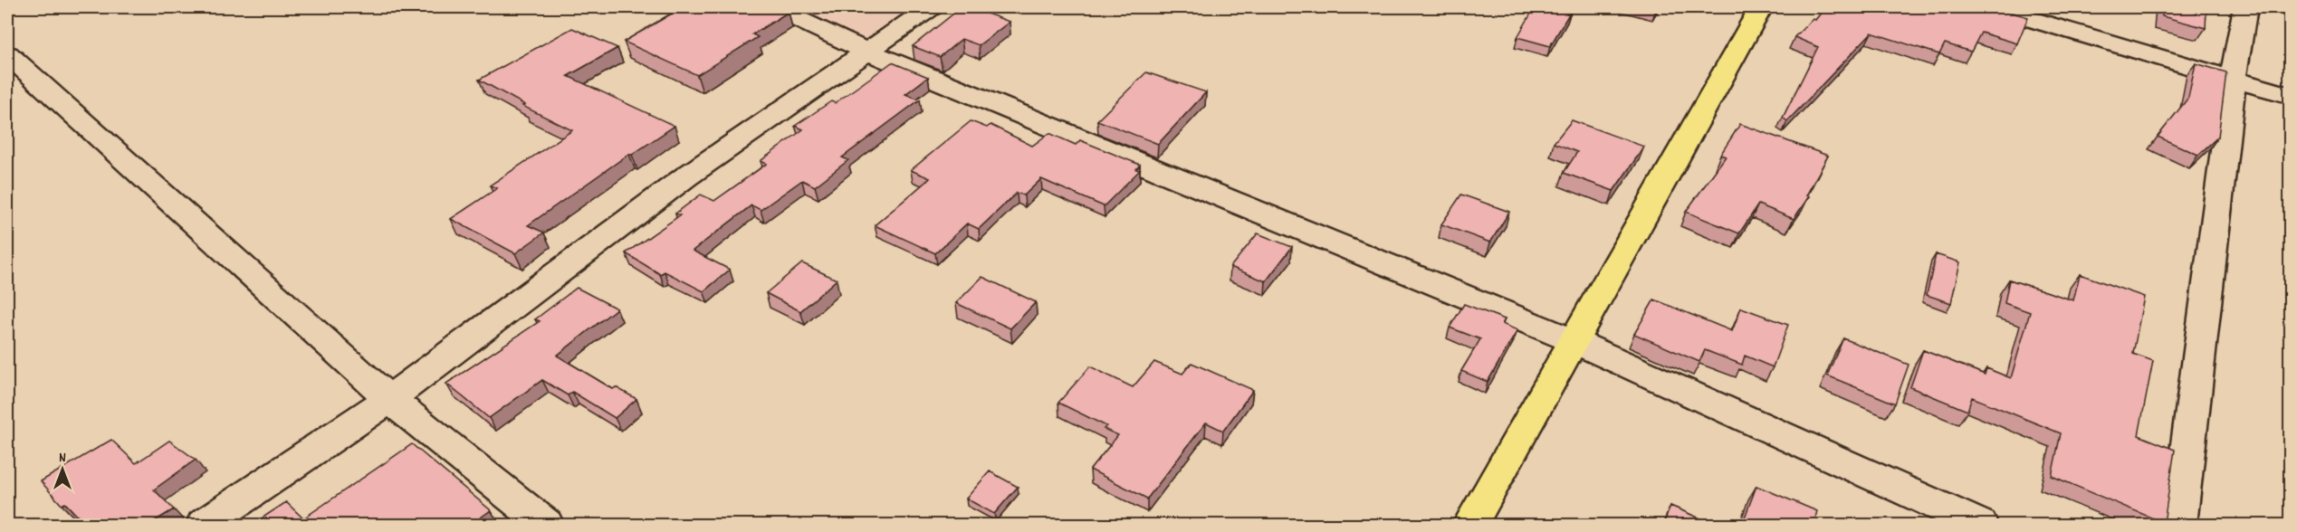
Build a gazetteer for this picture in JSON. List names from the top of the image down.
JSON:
{
  "north": "top"
}
